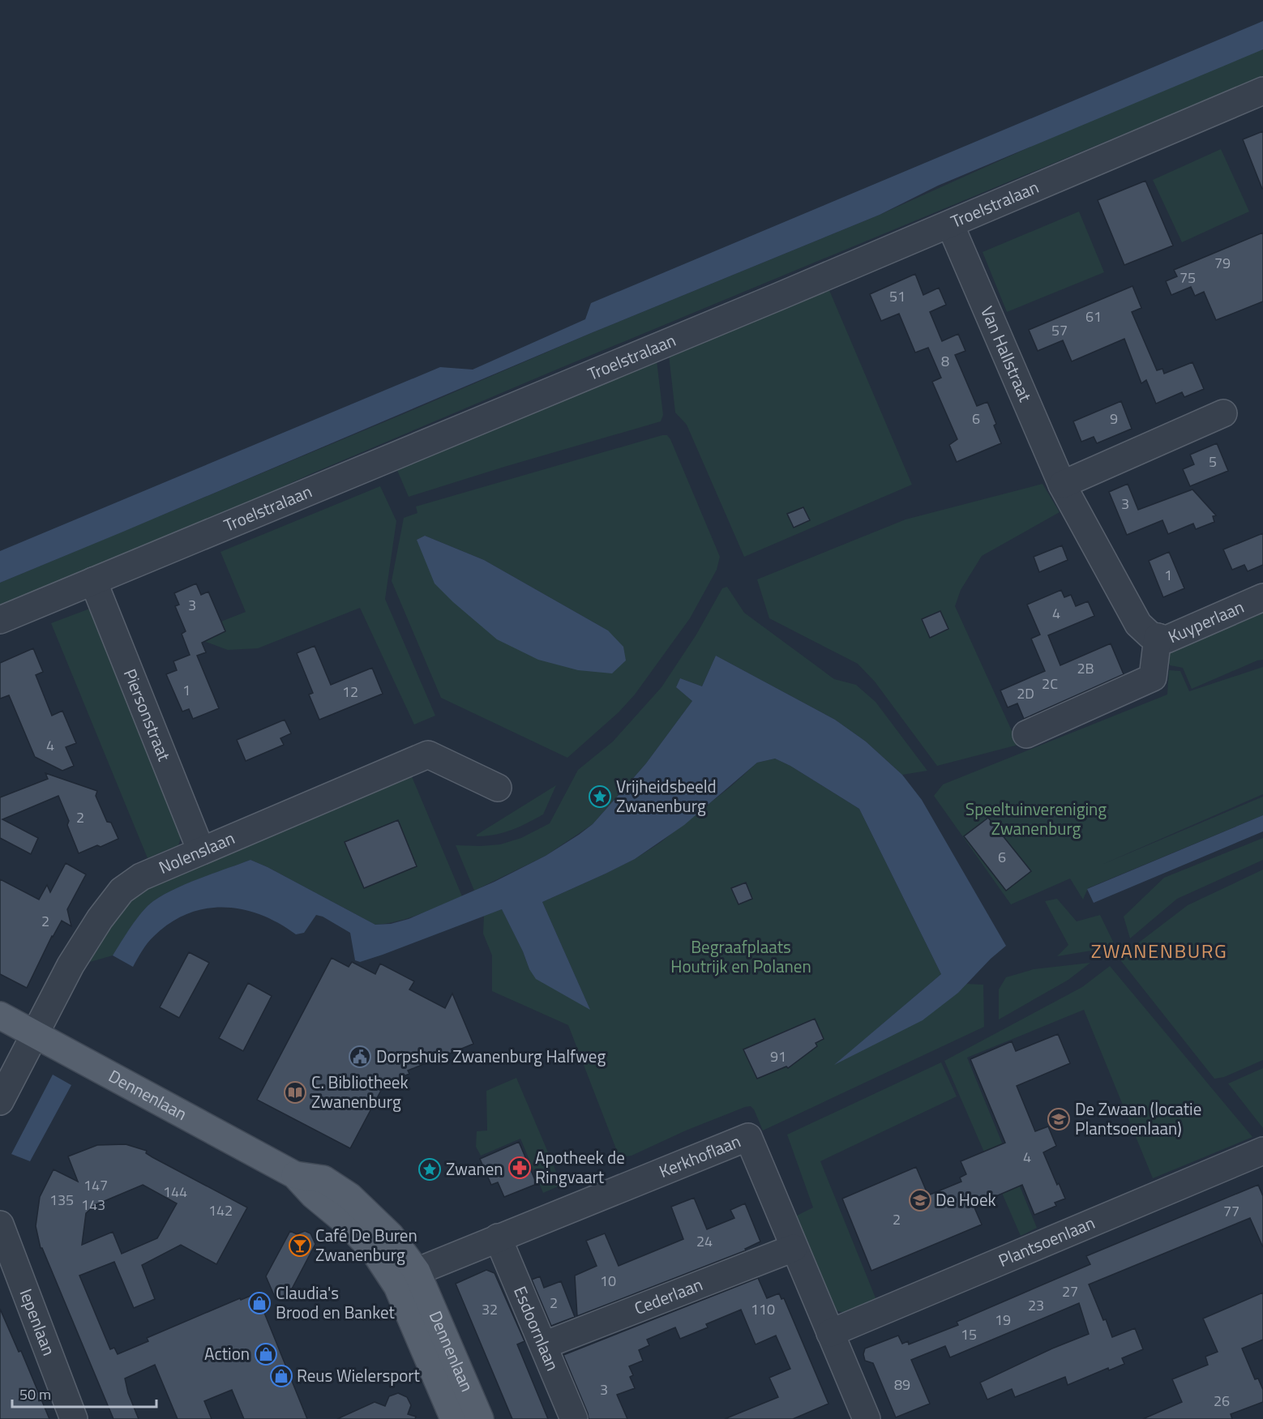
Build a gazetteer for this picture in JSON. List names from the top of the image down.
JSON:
{
  "streets": {
    "main road": ["Dennenlaan"],
    "street": [
      "Troelstralaan",
      "Van Hallstraat",
      "Kuyperlaan",
      "Piersonstraat",
      "Nolenslaan",
      "Kerkhoflaan",
      "Plantsoenlaan",
      "Cederlaan",
      "Iepenlaan",
      "Esdoornlaan"
    ]
  },
  "crossings": [
    ["Troelstralaan", "Van Hallstraat"],
    ["Troelstralaan", "Piersonstraat"],
    ["Van Hallstraat", "Kuyperlaan"],
    ["Piersonstraat", "Nolenslaan"],
    ["Nolenslaan", "Dennenlaan"],
    ["Dennenlaan", "Kerkhoflaan"],
    ["Kerkhoflaan", "Plantsoenlaan"],
    ["Kerkhoflaan", "Cederlaan"],
    ["Kerkhoflaan", "Esdoornlaan"],
    ["Cederlaan", "Esdoornlaan"]
  ],
  "districts": ["ZWANENBURG"],
  "parks": ["Speeltuinvereniging Zwanenburg", "Begraafplaats Houtrijk en Polanen"],
  "places": {
    "place": ["Vrijheidsbeeld Zwanenburg", "Zwanen"],
    "public building": ["Dorpshuis Zwanenburg Halfweg"],
    "library": ["C. Bibliotheek Zwanenburg"],
    "school or university": ["De Zwaan (locatie Plantsoenlaan)", "De Hoek"],
    "pharmacy": ["Apotheek de Ringvaart"],
    "bar": ["Café De Buren Zwanenburg"],
    "shop": ["Claudia's Brood en Banket", "Action", "Reus Wielersport"]
  },
  "house_numbers": [
    "79",
    "75",
    "51",
    "61",
    "57",
    "8",
    "6",
    "9",
    "5",
    "3",
    "1",
    "3",
    "4",
    "2B",
    "2C",
    "1",
    "12",
    "2D",
    "4",
    "2",
    "6",
    "2",
    "91",
    "4",
    "147",
    "144",
    "135",
    "143",
    "142",
    "77",
    "2",
    "24",
    "10",
    "27",
    "2",
    "23",
    "32",
    "110",
    "19",
    "15",
    "89",
    "3",
    "26"
  ],
  "scale_bar": "50 m"
}
